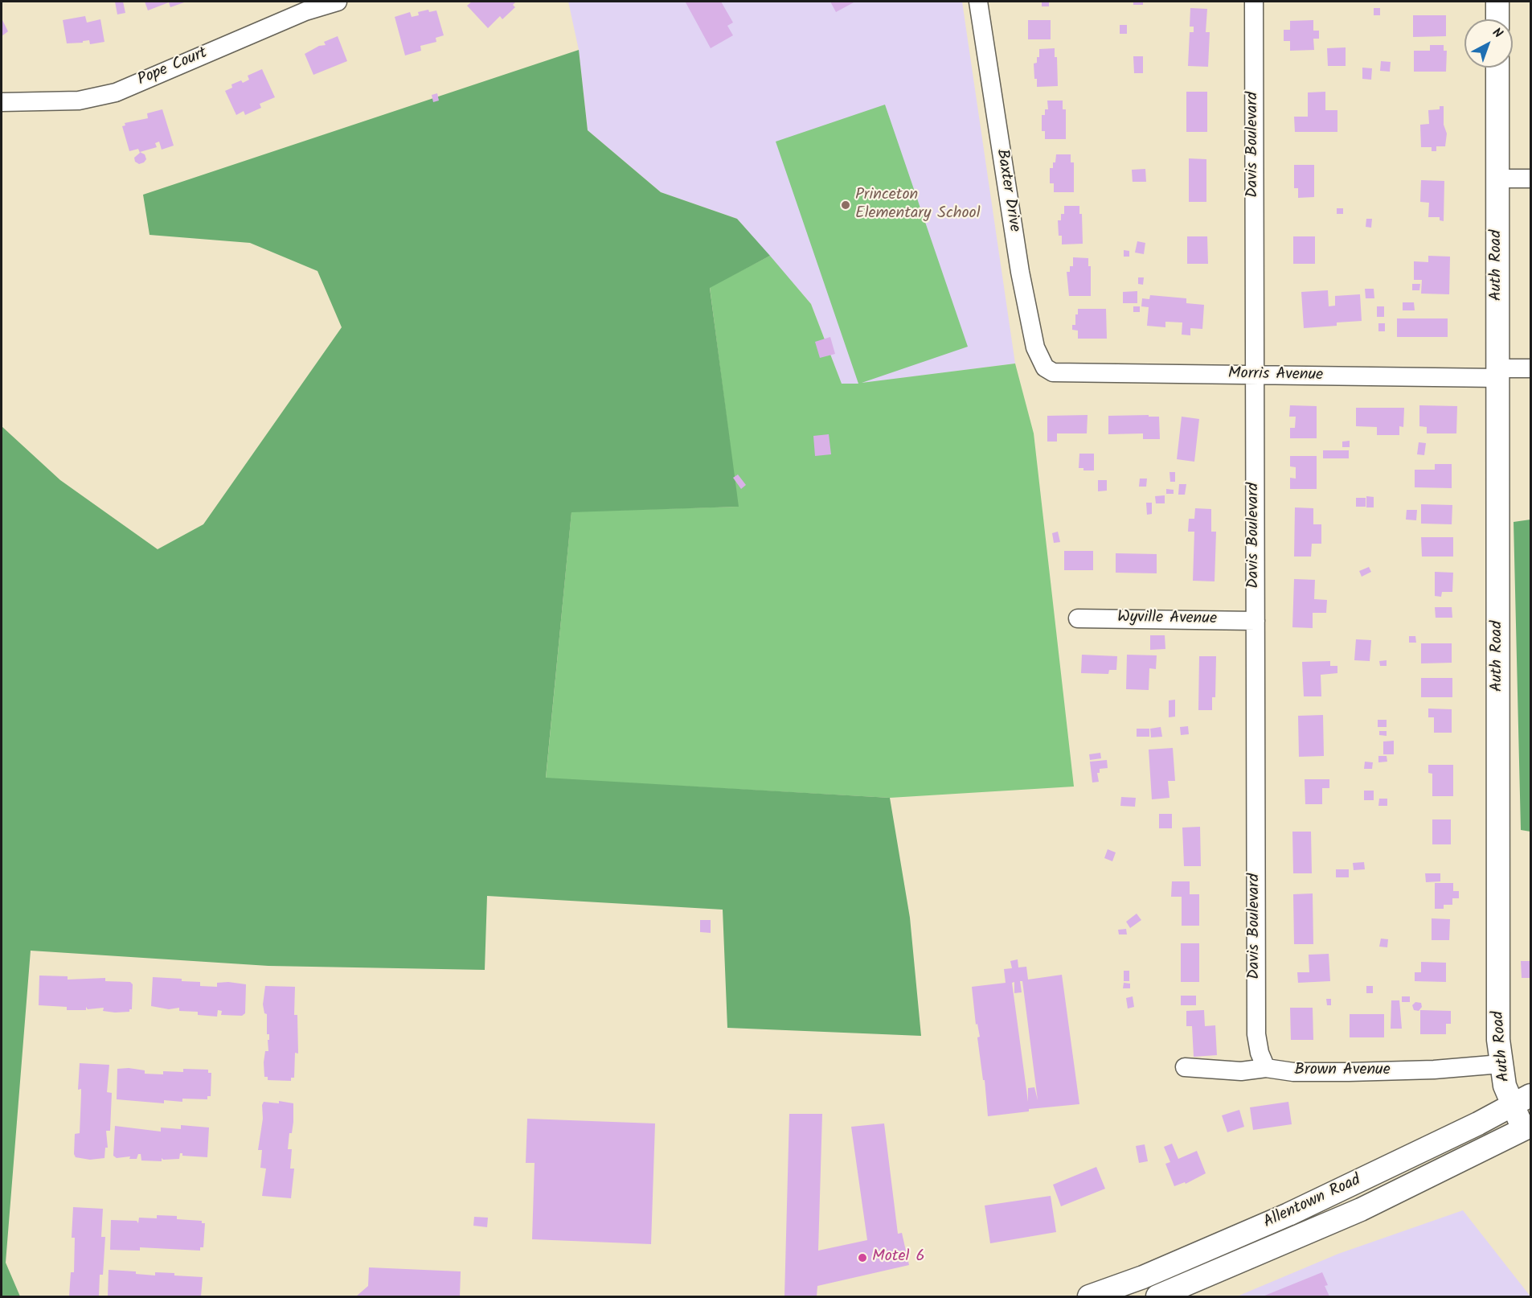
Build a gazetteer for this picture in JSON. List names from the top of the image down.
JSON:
{
  "streets": {
    "main road": ["Auth Road", "Allentown Road"],
    "street": [
      "Pope Court",
      "Davis Boulevard",
      "Baxter Drive",
      "Morris Avenue",
      "Wyville Avenue",
      "Brown Avenue"
    ]
  },
  "crossings": [
    ["Davis Boulevard", "Morris Avenue"],
    ["Davis Boulevard", "Wyville Avenue"],
    ["Davis Boulevard", "Brown Avenue"],
    ["Baxter Drive", "Morris Avenue"],
    ["Auth Road", "Morris Avenue"],
    ["Auth Road", "Brown Avenue"],
    ["Auth Road", "Allentown Road"]
  ],
  "places": ["Princeton Elementary School", "Motel 6"],
  "north": "top right"
}
